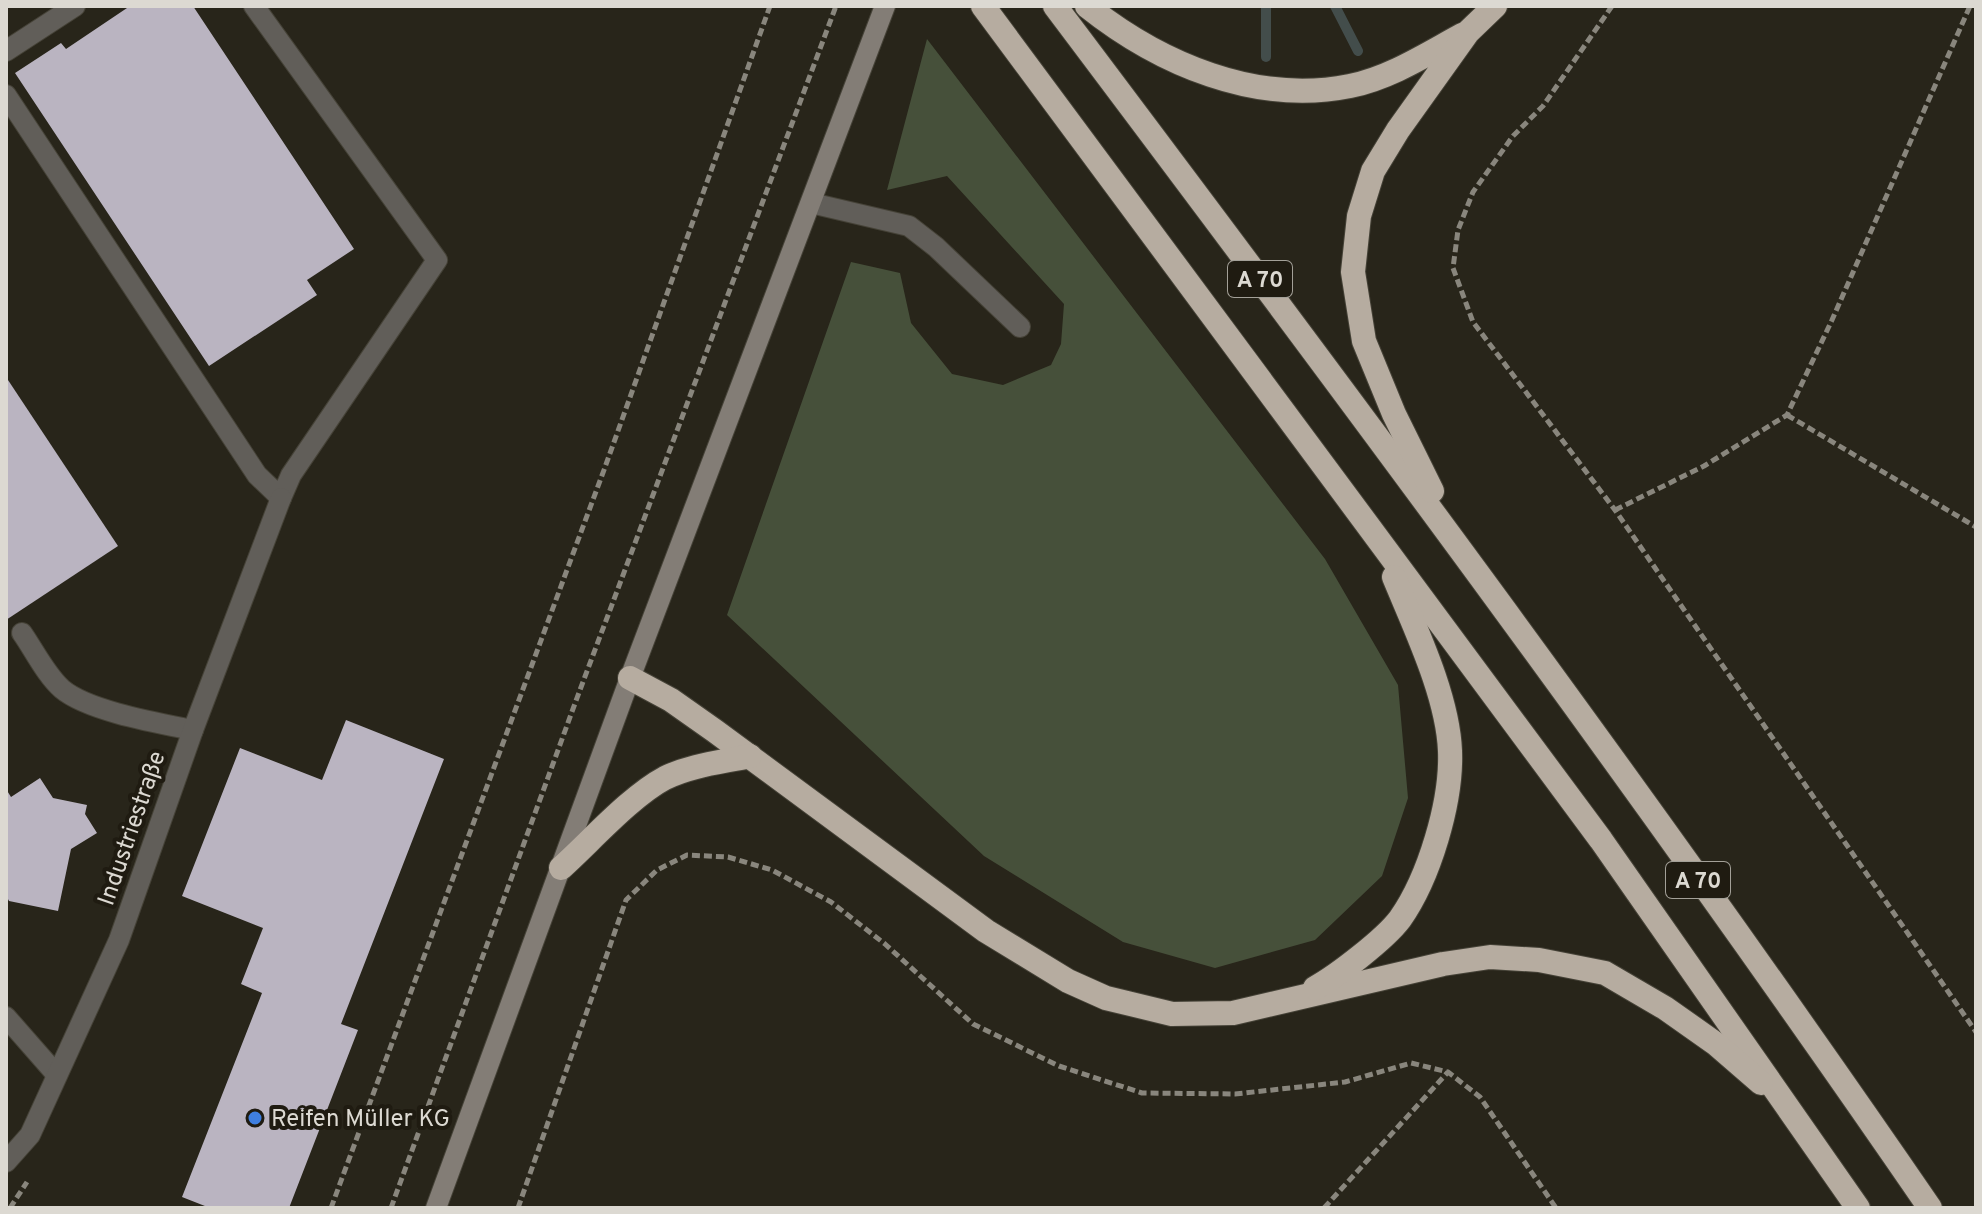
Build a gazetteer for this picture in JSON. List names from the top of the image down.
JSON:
{
  "streets": {
    "highway": ["A 70"],
    "street": ["Industriestraße"]
  },
  "places": ["Reifen Müller KG"]
}
